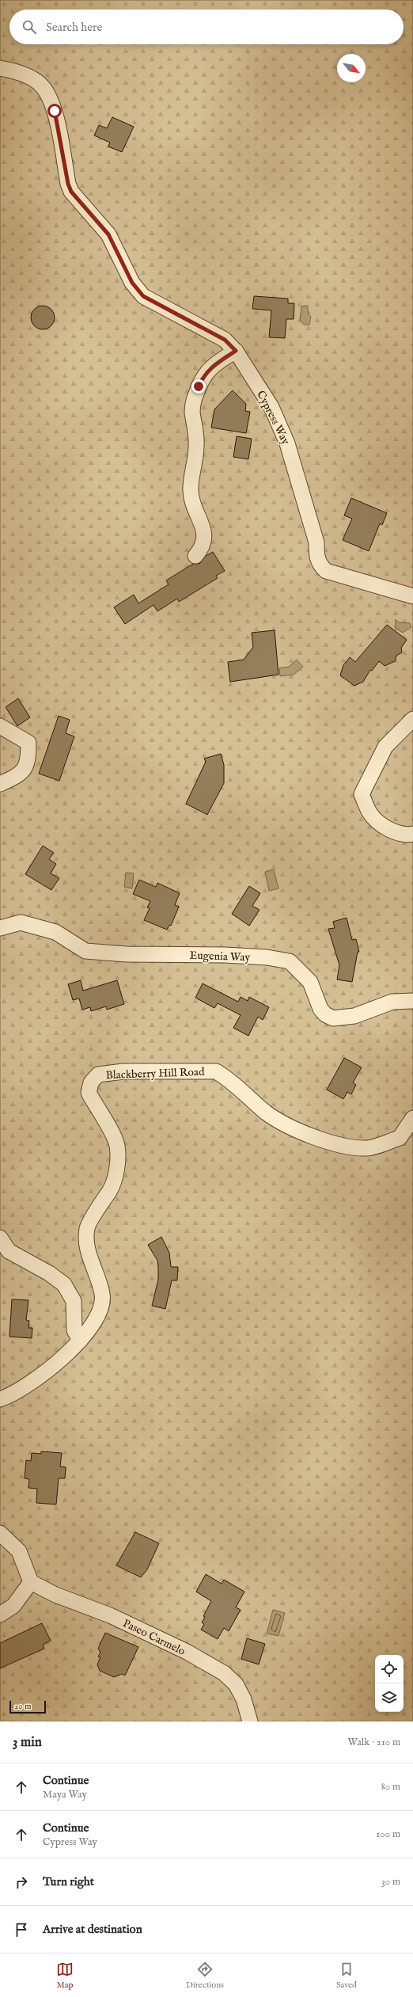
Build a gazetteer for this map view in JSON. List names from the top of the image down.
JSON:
{
  "streets": {
    "street": [
      "Cypress Way",
      "Eugenia Way",
      "Blackberry Hill Road",
      "Paseo Carmelo"
    ]
  },
  "scale_bar": "20 m",
  "north": "bottom right",
  "page": {
    "search": "Search here",
    "scale": "20 m",
    "heading": ["3 min", "Walk · 210 m"],
    "list": [
      ["Continue", "Maya Way", "80 m"],
      ["Continue", "Cypress Way", "100 m"],
      ["Turn right", "30 m"],
      "Arrive at destination"
    ],
    "nav": ["Map", "Directions", "Saved"]
  }
}
